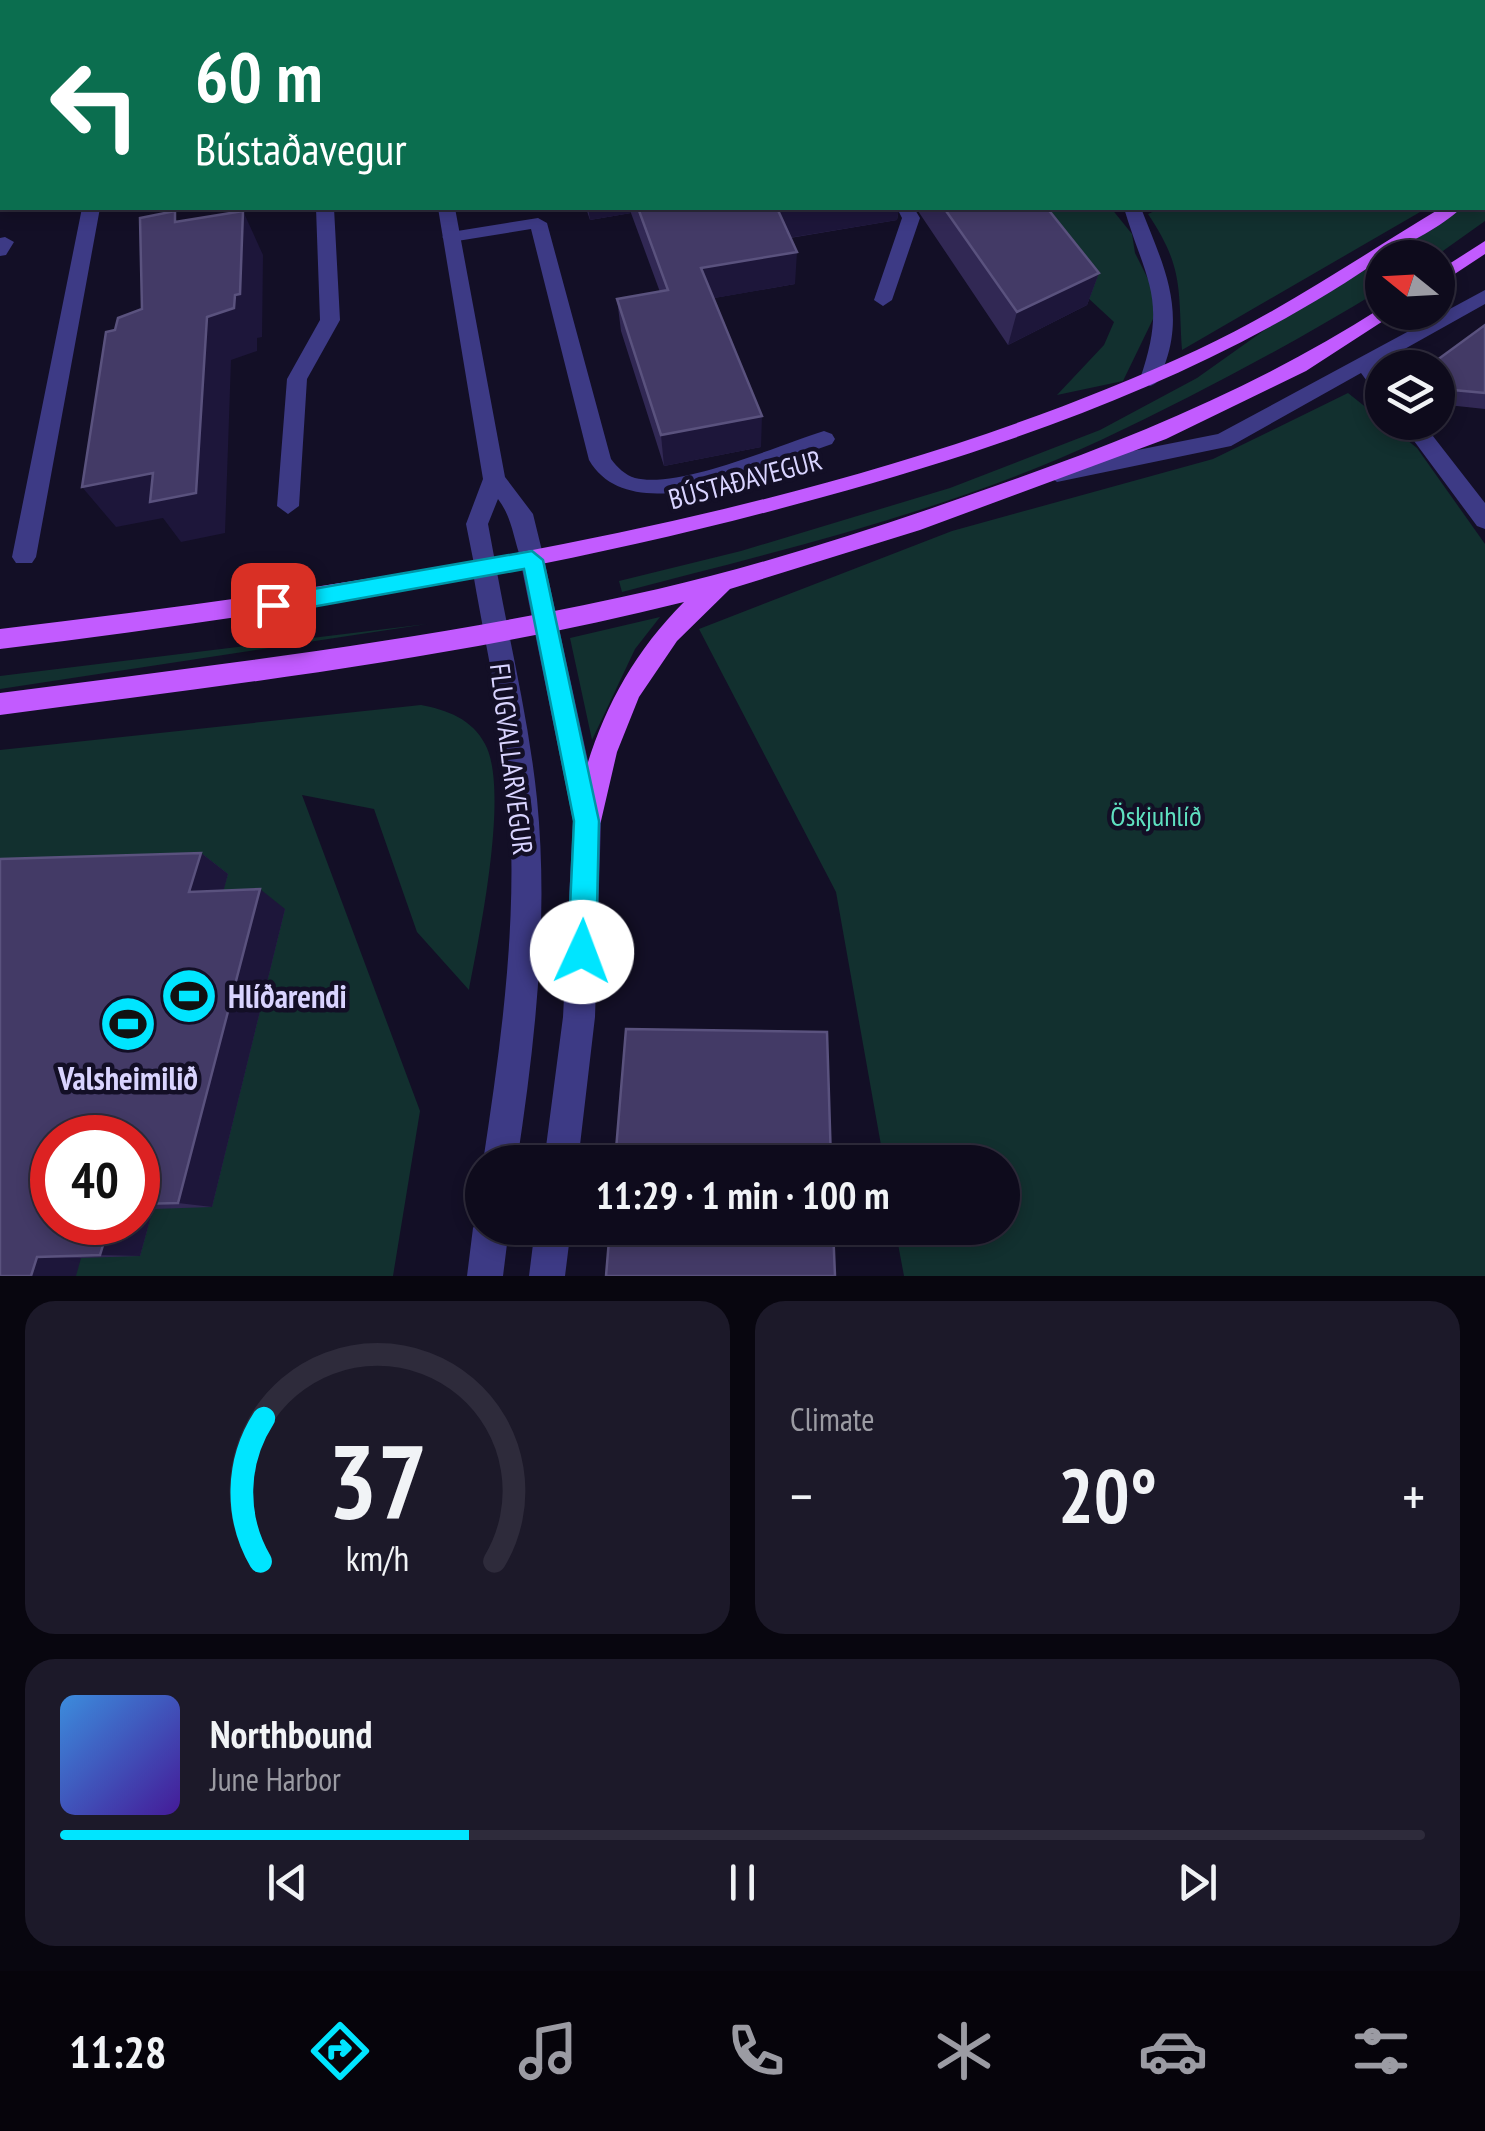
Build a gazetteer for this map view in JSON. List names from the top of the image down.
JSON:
{
  "streets": {
    "main road": ["BÚSTAÐAVEGUR"],
    "street": ["FLUGVALLARVEGUR"]
  },
  "crossings": [
    ["BÚSTAÐAVEGUR", "FLUGVALLARVEGUR"]
  ],
  "parks": ["Öskjuhlíð"],
  "places": {
    "sports": ["Hlíðarendi", "Valsheimilið"]
  },
  "north": "left",
  "page": {
    "turn": ["60 m", "Bústaðavegur"],
    "limit": "40",
    "trip": "11:29 · 1 min · 100 m",
    "tile": "Climate",
    "heat": ["−", "20°", "+"],
    "song": ["Northbound", "June Harbor"],
    "tabs": "11:28",
    "gauge": ["37", "km/h"]
  }
}
